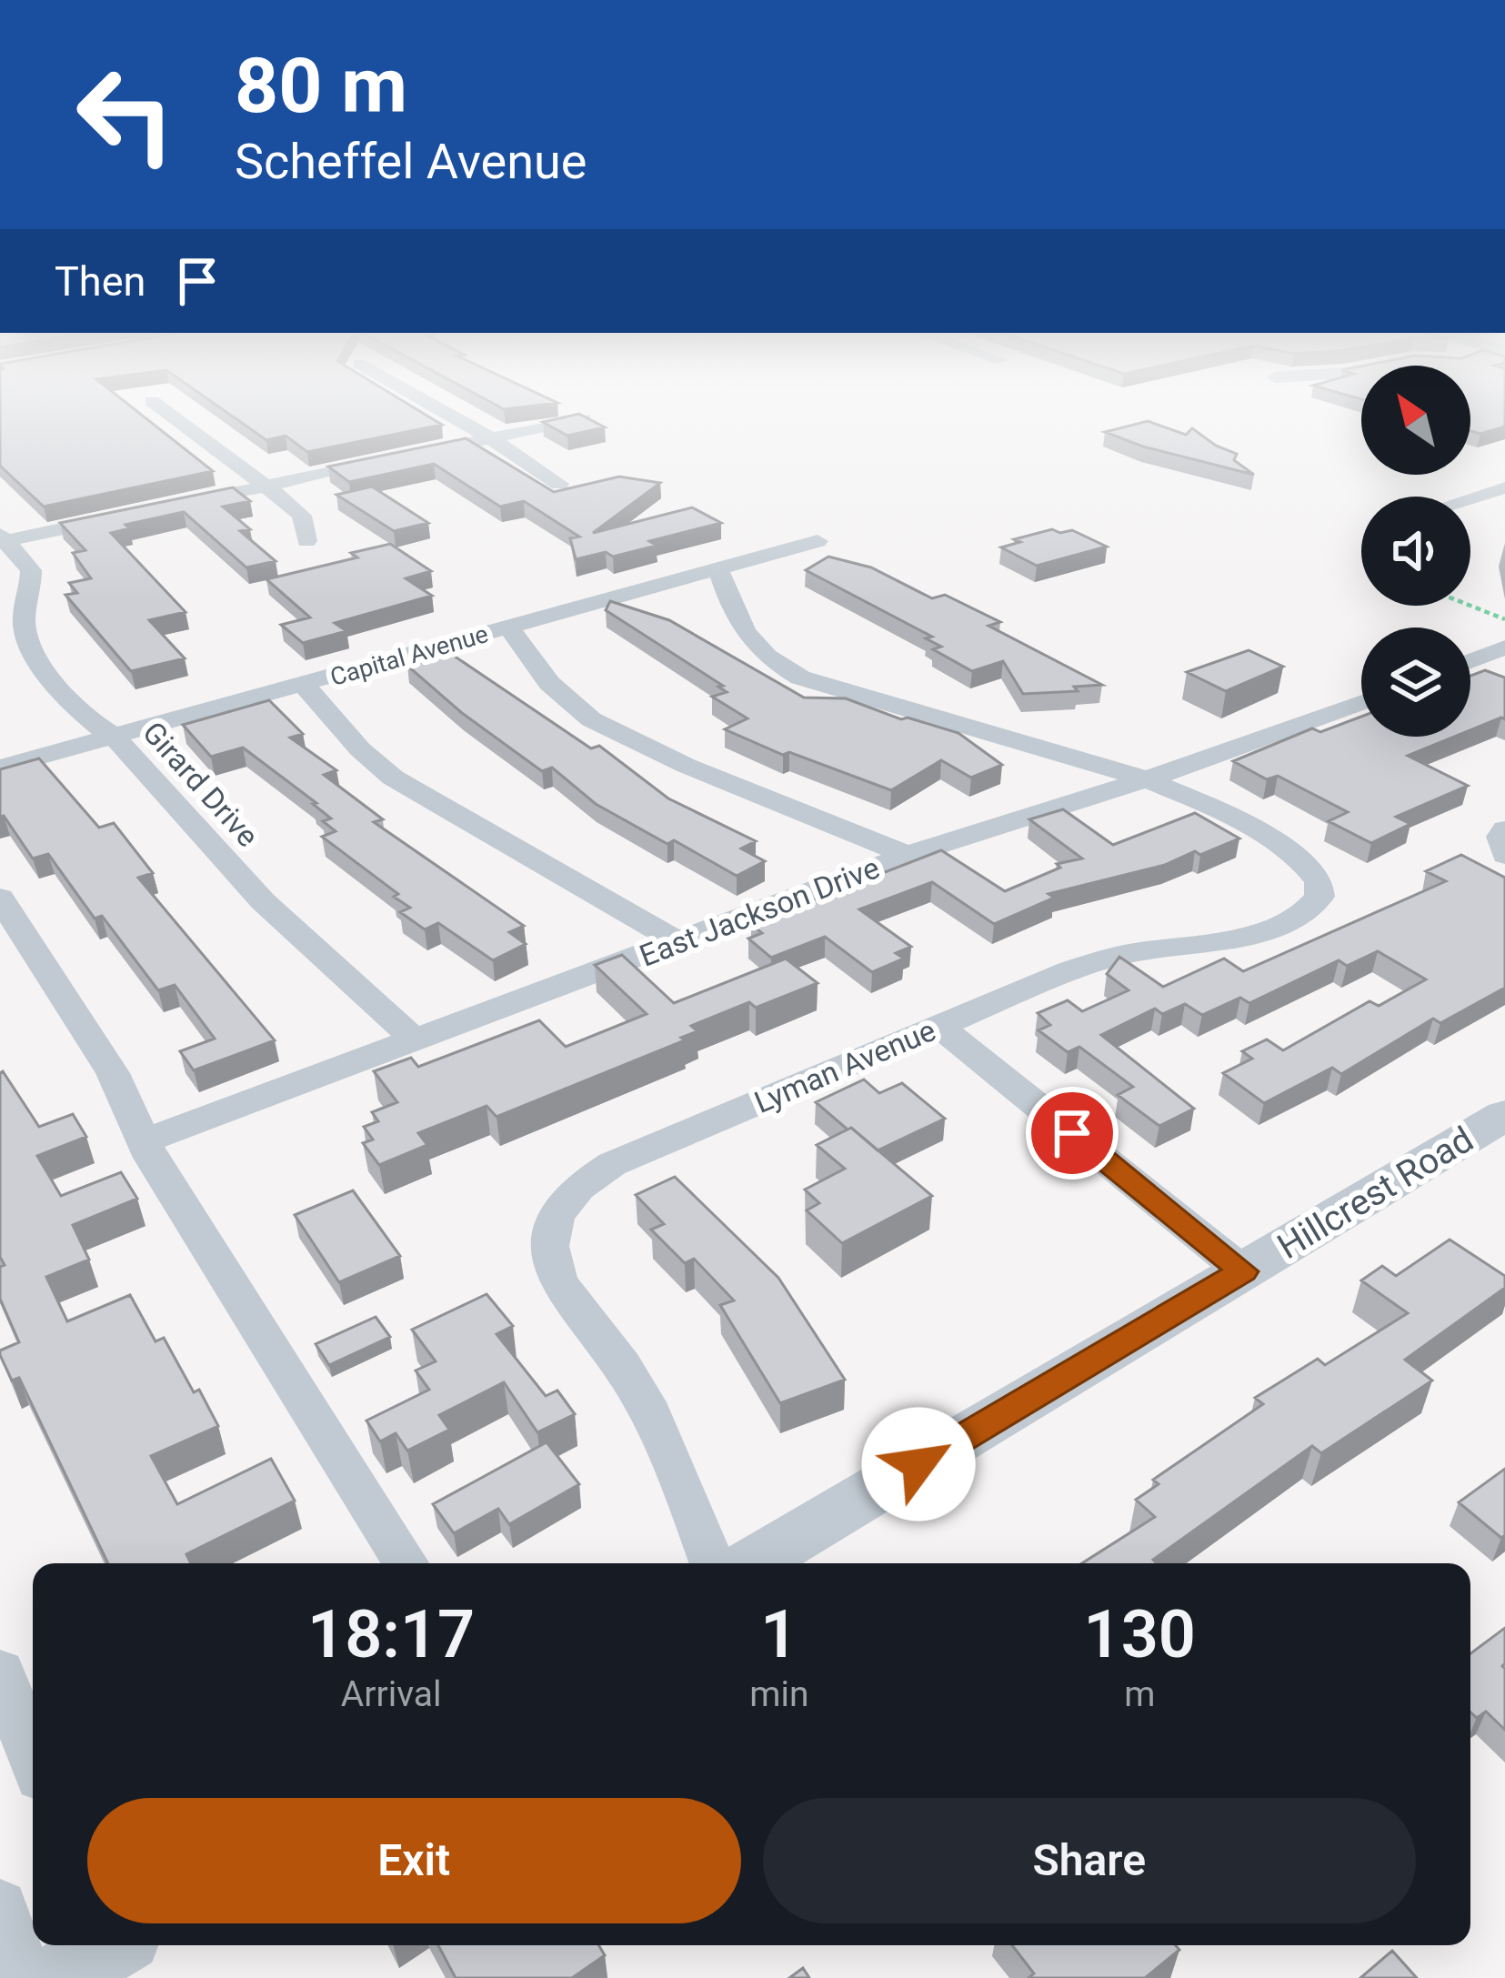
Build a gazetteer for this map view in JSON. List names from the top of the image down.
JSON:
{
  "streets": {
    "street": [
      "Capital Avenue",
      "Girard Drive",
      "East Jackson Drive",
      "Lyman Avenue",
      "Hillcrest Road"
    ]
  },
  "crossings": [
    ["Capital Avenue", "Girard Drive"],
    ["Girard Drive", "East Jackson Drive"],
    ["East Jackson Drive", "Lyman Avenue"]
  ],
  "north": "top left",
  "page": {
    "turn": ["80 m", "Scheffel Avenue"],
    "then": "Then",
    "eta": [
      "18:17",
      "Arrival",
      "1",
      "min",
      "130",
      "m"
    ],
    "buttons": ["Exit", "Share"]
  }
}
